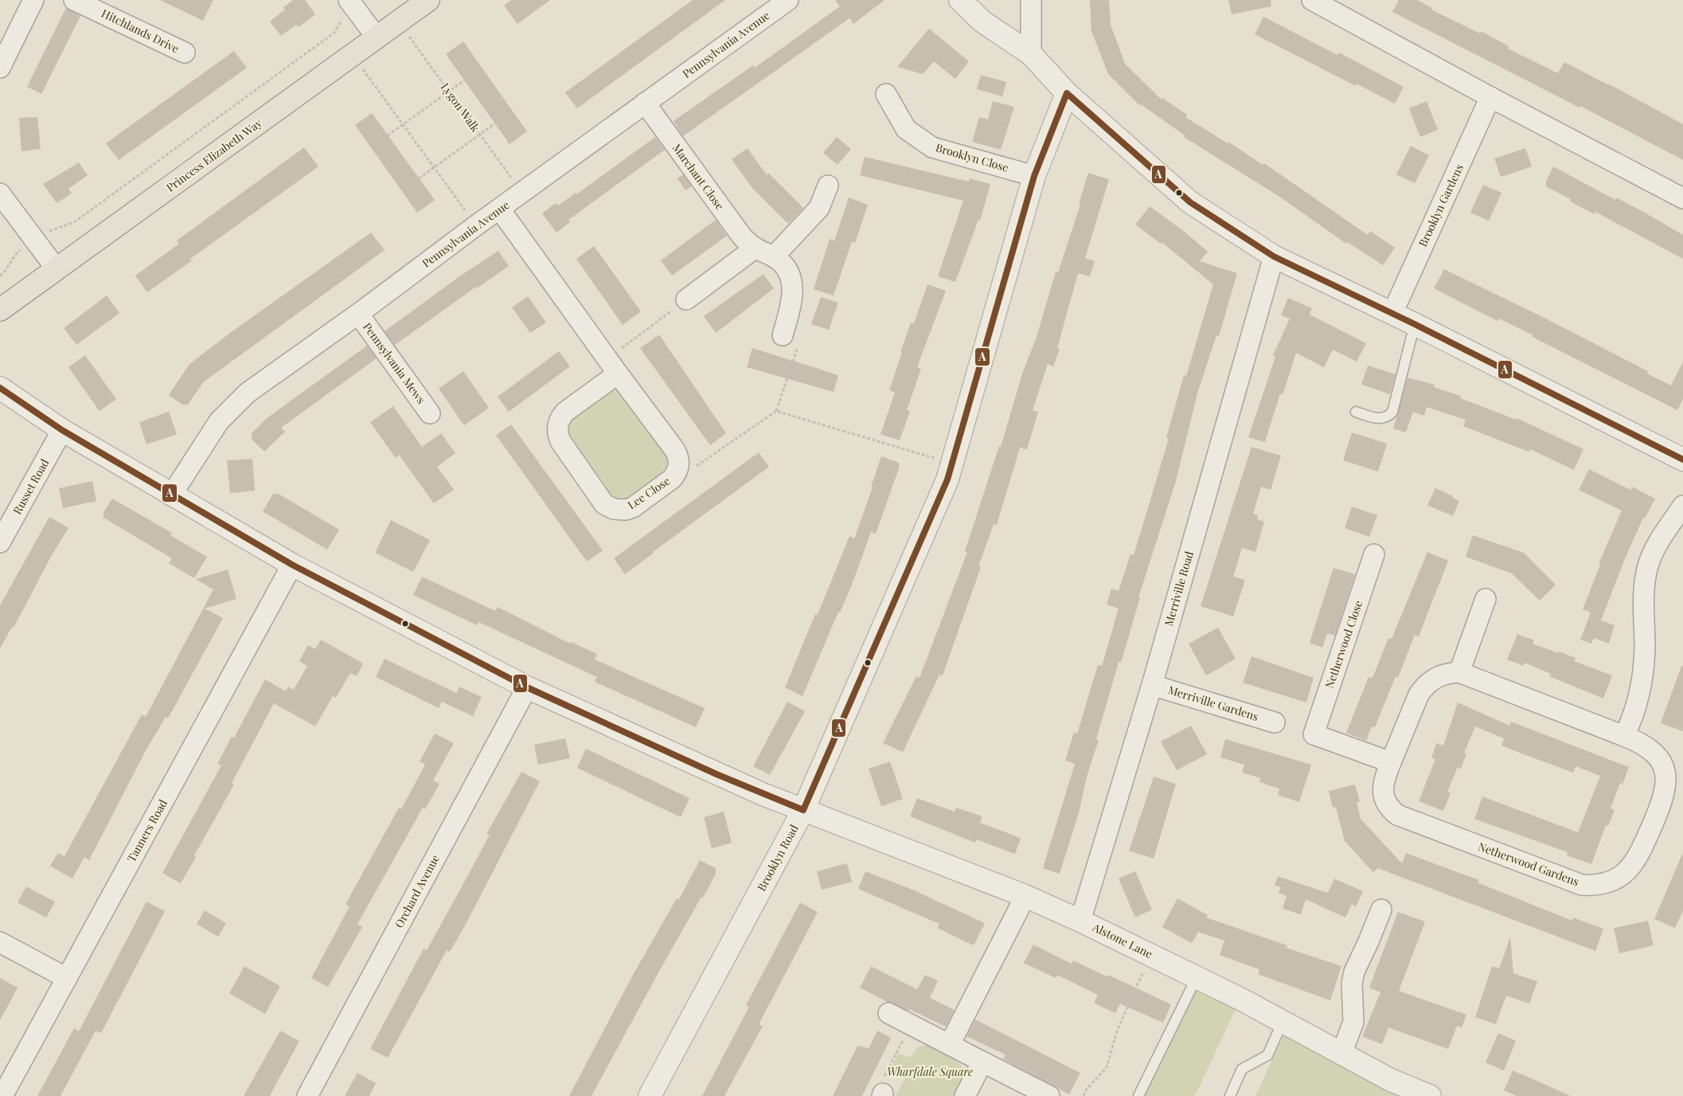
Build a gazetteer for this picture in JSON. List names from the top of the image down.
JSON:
{
  "streets": {
    "main road": ["Princess Elizabeth Way"],
    "street": [
      "Hitchlands Drive",
      "Pennsylvania Avenue",
      "Brooklyn Close",
      "Marchant Close",
      "Brooklyn Gardens",
      "Pennsylvania Mews",
      "Russet Road",
      "Lee Close",
      "Merriville Road",
      "Netherwood Close",
      "Merriville Gardens",
      "Tanners Road",
      "Brooklyn Road",
      "Netherwood Gardens",
      "Orchard Avenue",
      "Alstone Lane"
    ],
    "path": ["Lygon Walk"]
  },
  "crossings": [
    ["Pennsylvania Avenue", "Lygon Walk"],
    ["Pennsylvania Avenue", "Marchant Close"],
    ["Pennsylvania Avenue", "Pennsylvania Mews"],
    ["Pennsylvania Avenue", "Lee Close"],
    ["Pennsylvania Avenue", "Alstone Lane"],
    ["Lygon Walk", "Princess Elizabeth Way"],
    ["Brooklyn Close", "Brooklyn Road"],
    ["Russet Road", "Alstone Lane"],
    ["Merriville Road", "Merriville Gardens"],
    ["Merriville Road", "Alstone Lane"],
    ["Netherwood Close", "Netherwood Gardens"],
    ["Tanners Road", "Alstone Lane"],
    ["Brooklyn Road", "Alstone Lane"],
    ["Orchard Avenue", "Alstone Lane"]
  ],
  "parks": ["Wharfdale Square"],
  "lines": ["transit line A"]
}
